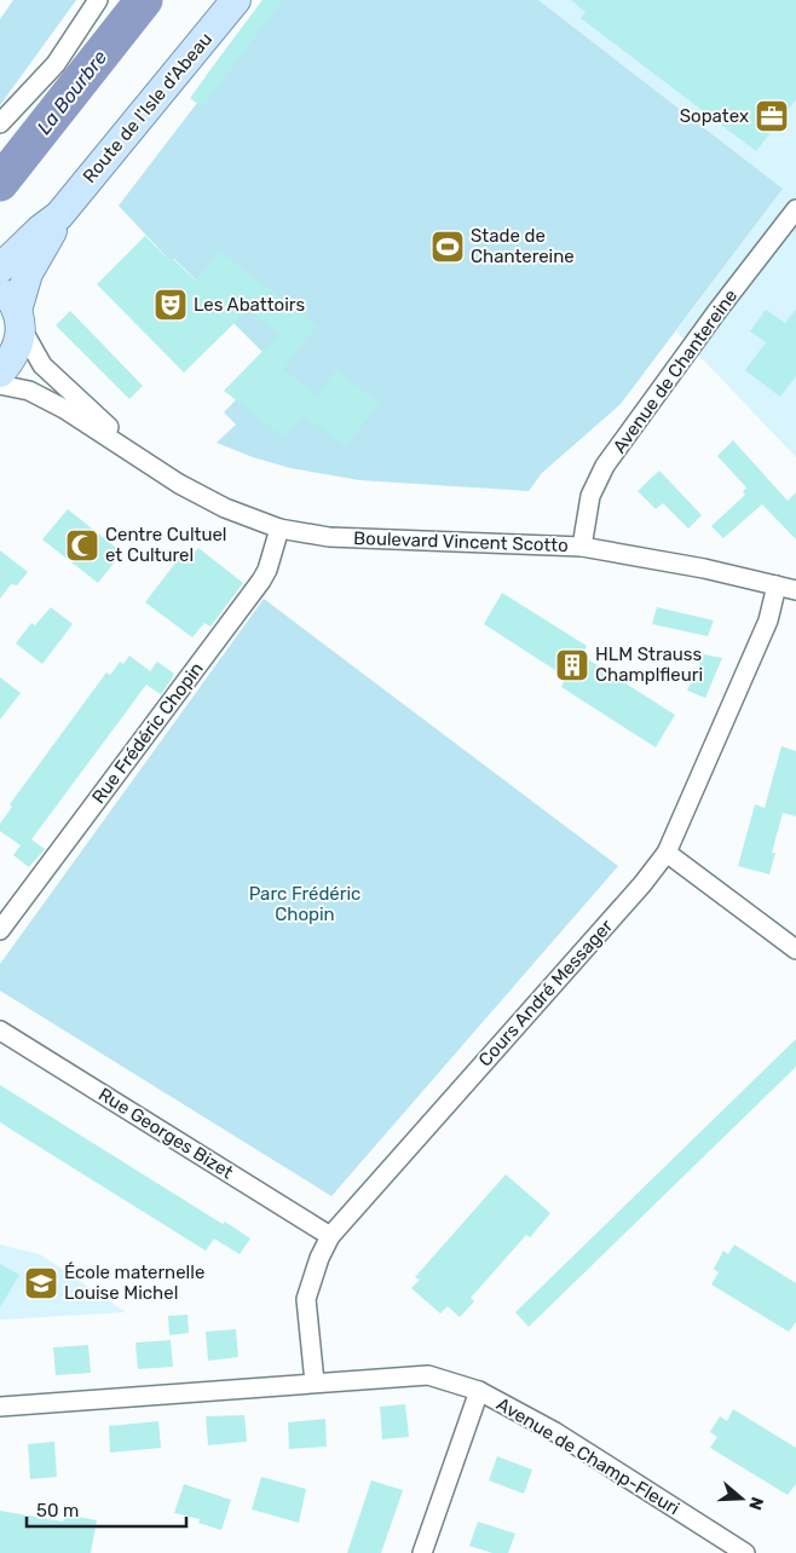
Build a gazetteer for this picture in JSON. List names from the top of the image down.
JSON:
{
  "streets": {
    "main road": ["Route de l'Isle d'Abeau"],
    "street": [
      "Avenue de Chantereine",
      "Boulevard Vincent Scotto",
      "Rue Frédéric Chopin",
      "Cours André Messager",
      "Rue Georges Bizet",
      "Avenue de Champ-Fleuri"
    ]
  },
  "crossings": [
    ["Route de l'Isle d'Abeau", "Boulevard Vincent Scotto"],
    ["Avenue de Chantereine", "Boulevard Vincent Scotto"],
    ["Boulevard Vincent Scotto", "Rue Frédéric Chopin"],
    ["Boulevard Vincent Scotto", "Cours André Messager"],
    ["Cours André Messager", "Rue Georges Bizet"],
    ["Cours André Messager", "Avenue de Champ-Fleuri"]
  ],
  "water": ["La Bourbre"],
  "parks": ["Parc Frédéric Chopin"],
  "places": {
    "office": ["Sopatex"],
    "sports": ["Stade de Chantereine"],
    "theatre": ["Les Abattoirs"],
    "mosque": ["Centre Cultuel et Culturel"],
    "building": ["HLM Strauss Champlfleuri"],
    "school or university": ["École maternelle Louise Michel"]
  },
  "scale_bar": "50 m",
  "north": "right"
}
